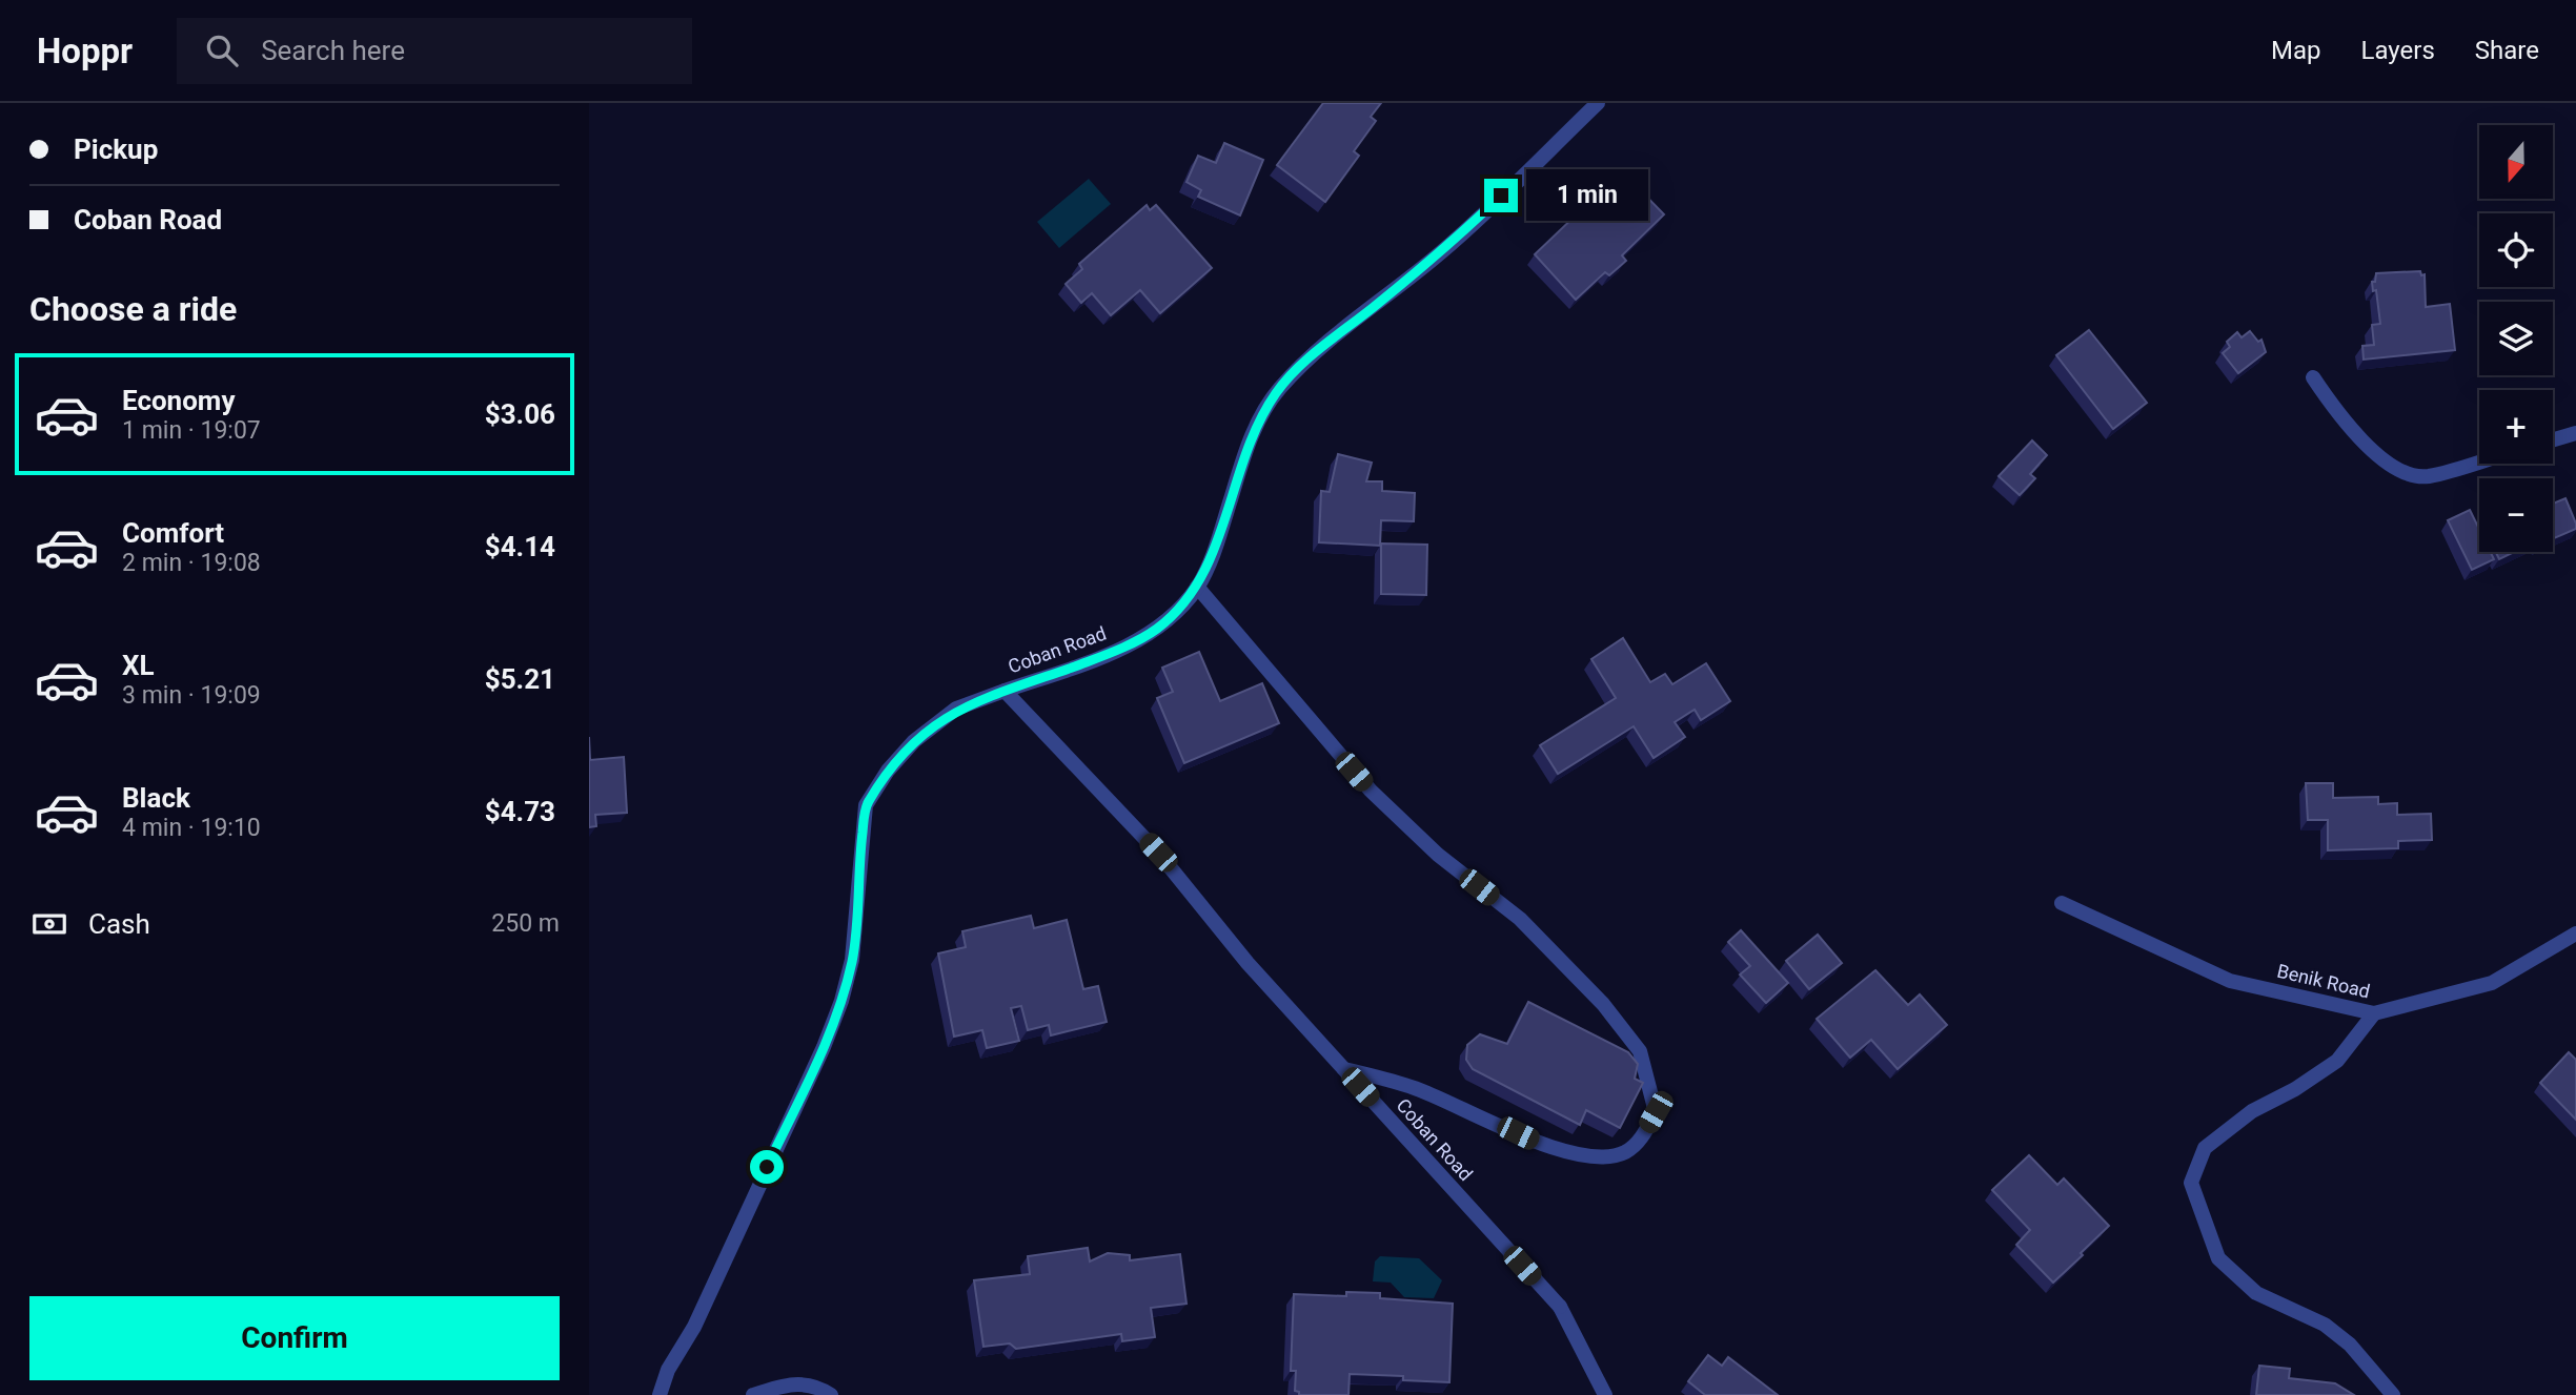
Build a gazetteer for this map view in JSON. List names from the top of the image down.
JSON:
{
  "streets": {
    "street": ["Coban Road", "Benik Road"]
  },
  "north": "bottom",
  "page": {
    "header": "Hoppr",
    "search": "Search here",
    "nav": ["Map", "Layers", "Share"],
    "banner": ["Pickup", "Coban Road"],
    "map_buttons": ["+", "−"],
    "bubble": "1 min",
    "heading": "Choose a ride",
    "list": [
      {
        "name": "Economy",
        "note": "1 min · 19:07",
        "value": "$3.06"
      },
      {
        "name": "Comfort",
        "note": "2 min · 19:08",
        "value": "$4.14"
      },
      {
        "name": "XL",
        "note": "3 min · 19:09",
        "value": "$5.21"
      },
      {
        "name": "Black",
        "note": "4 min · 19:10",
        "value": "$4.73"
      }
    ],
    "pay": ["Cash", "250 m"],
    "buttons": "Confirm"
  }
}
